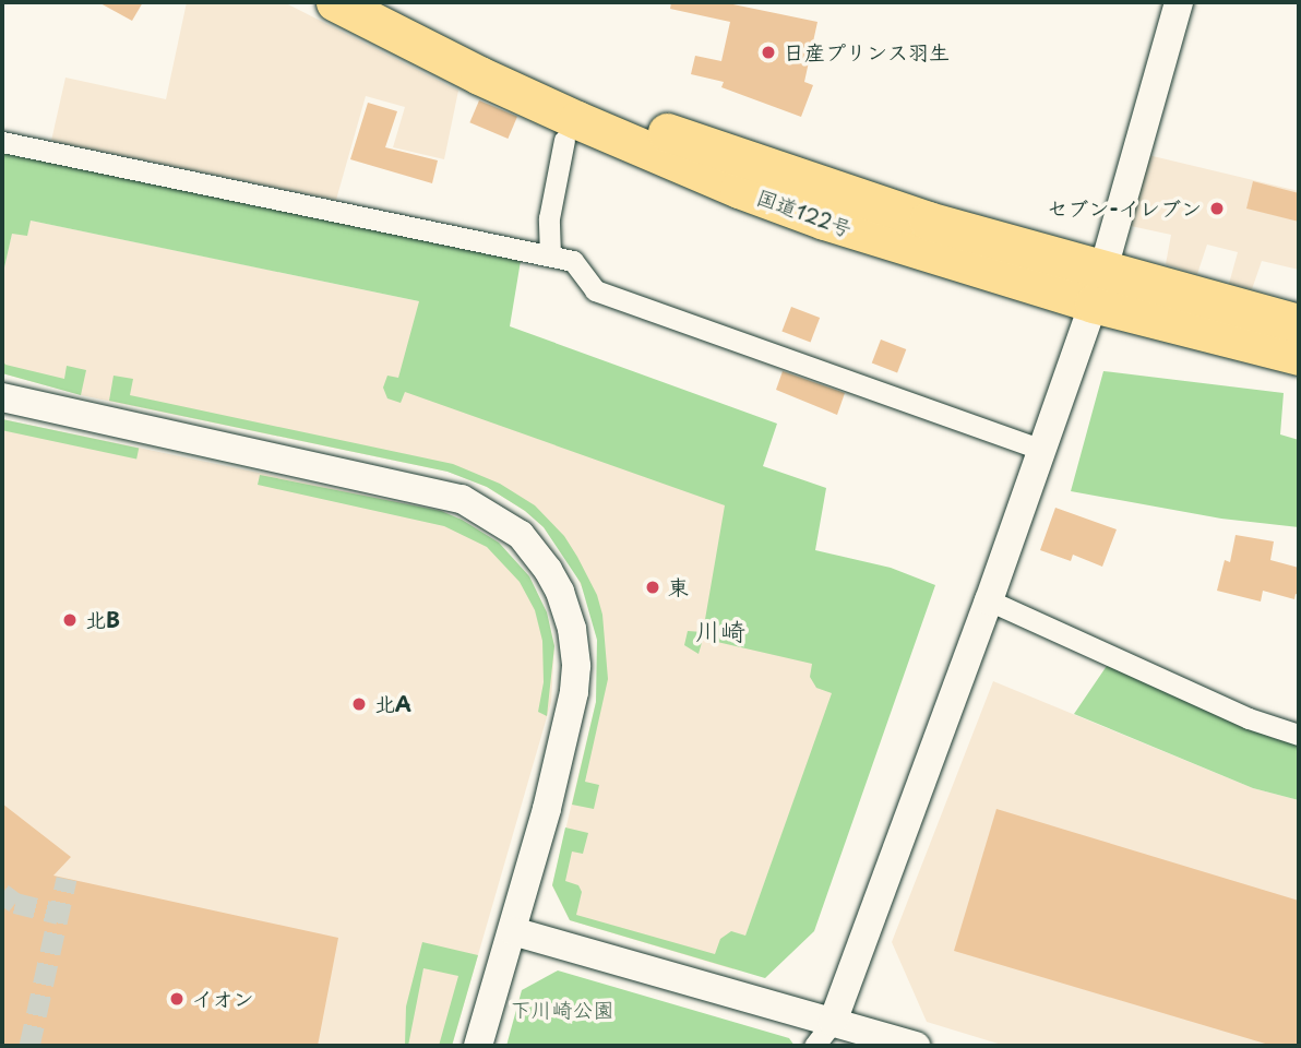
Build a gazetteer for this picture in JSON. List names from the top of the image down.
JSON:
{
  "streets": {
    "highway": ["国道122号"]
  },
  "districts": ["川崎"],
  "parks": ["下川崎公園"],
  "places": [
    "日産プリンス羽生",
    "セブン-イレブン",
    "東",
    "北B",
    "北A",
    "イオン"
  ]
}
